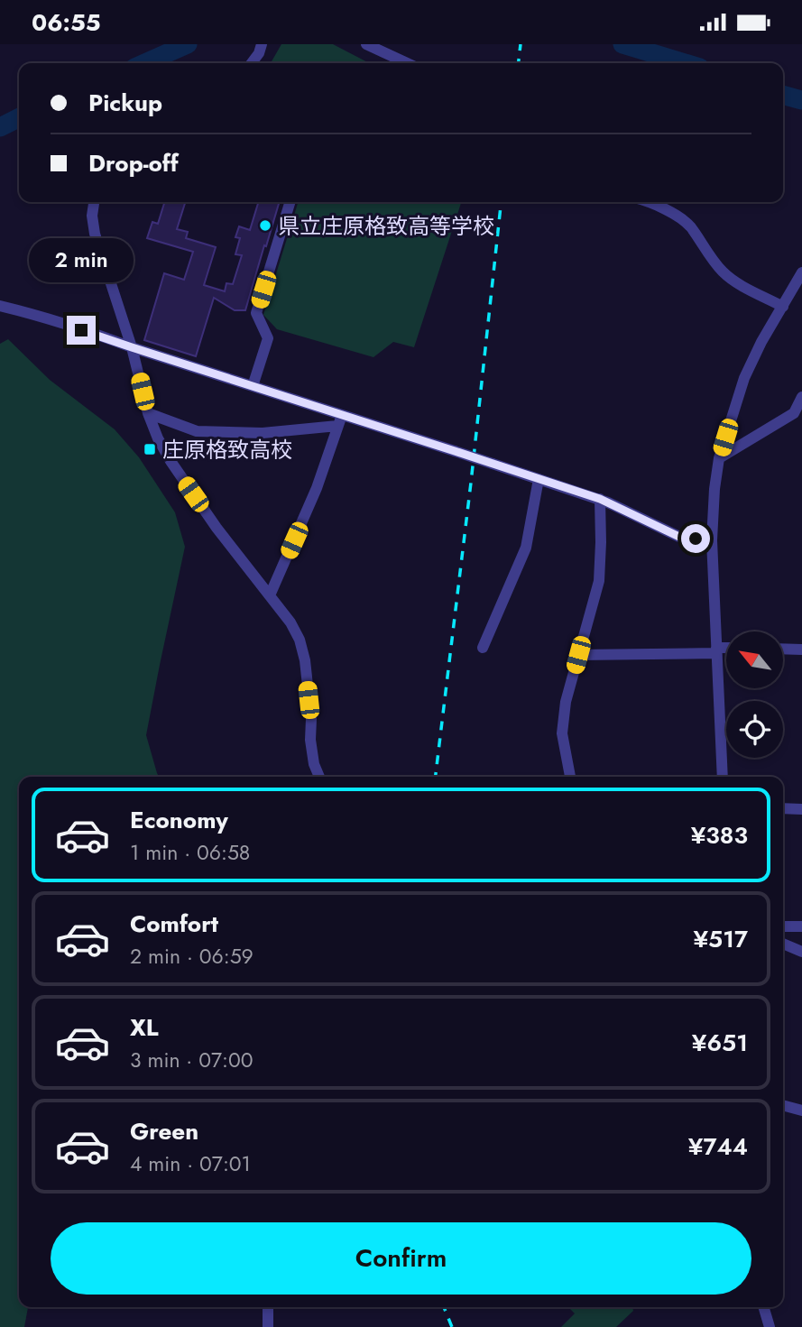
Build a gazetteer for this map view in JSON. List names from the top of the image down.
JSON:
{
  "places": {
    "other": ["県立庄原格致高等学校"],
    "transit": ["庄原格致高校"]
  },
  "north": "top left",
  "page": {
    "status": "06:55",
    "banner": ["Pickup", "Drop-off"],
    "bubble": "2 min",
    "list": [
      {
        "name": "Economy",
        "note": "1 min · 06:58",
        "value": "¥383"
      },
      {
        "name": "Comfort",
        "note": "2 min · 06:59",
        "value": "¥517"
      },
      {
        "name": "XL",
        "note": "3 min · 07:00",
        "value": "¥651"
      },
      {
        "name": "Green",
        "note": "4 min · 07:01",
        "value": "¥744"
      }
    ],
    "buttons": "Confirm"
  }
}
